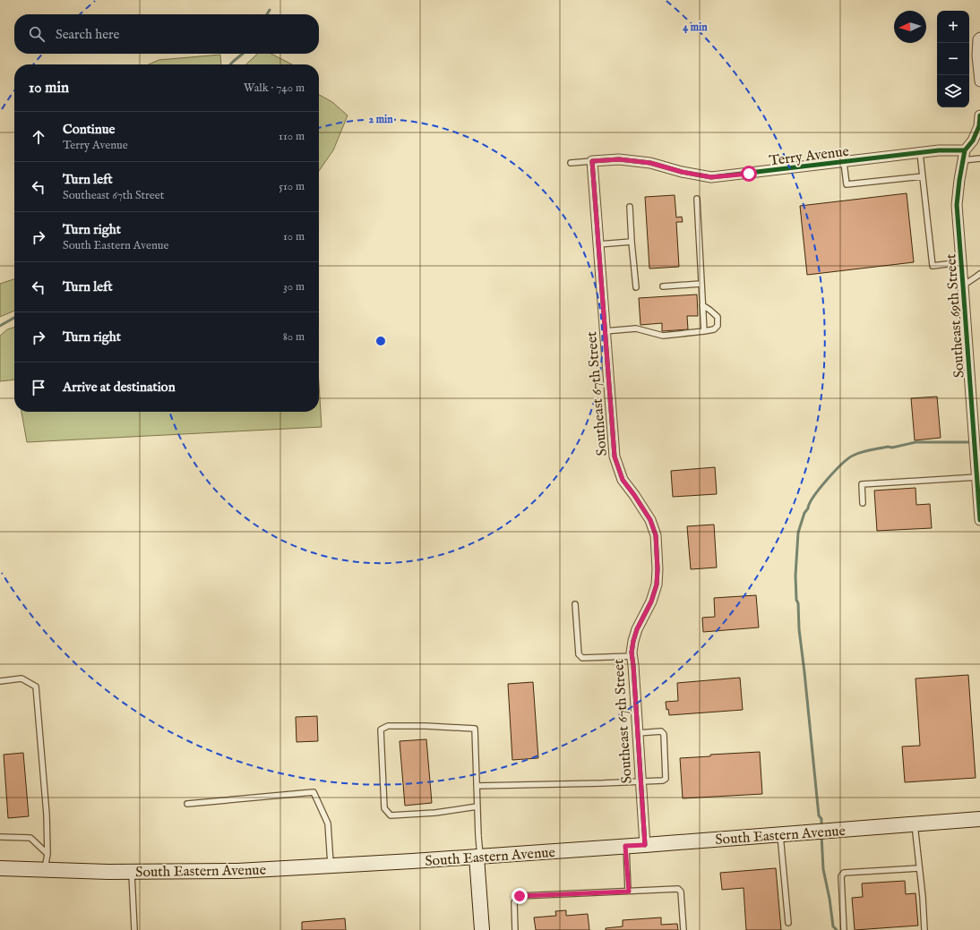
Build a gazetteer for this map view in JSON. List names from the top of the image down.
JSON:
{
  "streets": {
    "main road": ["South Eastern Avenue"],
    "street": ["Terry Avenue", "Southeast 69th Street", "Southeast 67th Street"]
  },
  "crossings": [
    ["Terry Avenue", "Southeast 69th Street"],
    ["Terry Avenue", "Southeast 67th Street"],
    ["Southeast 67th Street", "South Eastern Avenue"]
  ],
  "north": "left",
  "page": {
    "map_buttons": ["+", "−"],
    "search": "Search here",
    "heading": ["10 min", "Walk · 740 m"],
    "list": [
      ["Continue", "Terry Avenue", "110 m"],
      ["Turn left", "Southeast 67th Street", "510 m"],
      ["Turn right", "South Eastern Avenue", "10 m"],
      ["Turn left", "30 m"],
      ["Turn right", "80 m"],
      "Arrive at destination"
    ]
  },
  "rings": ["4 min", "2 min"]
}
